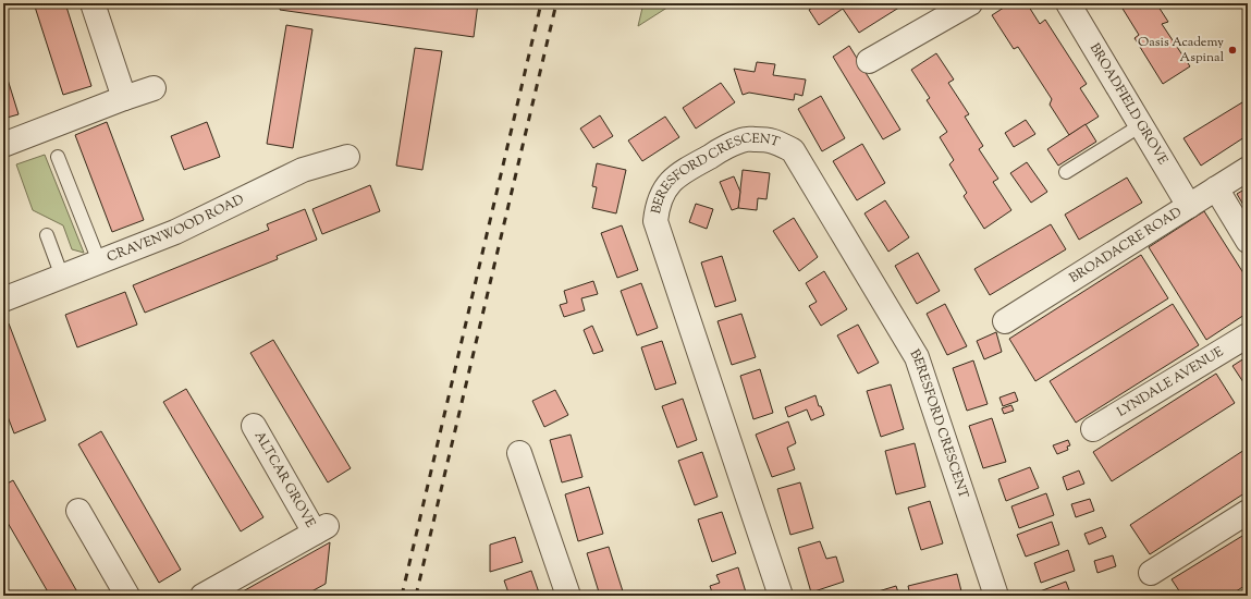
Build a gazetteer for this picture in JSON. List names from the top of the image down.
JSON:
{
  "streets": {
    "street": [
      "BROADFIELD GROVE",
      "BERESFORD CRESCENT",
      "CRAVENWOOD ROAD",
      "BROADACRE ROAD",
      "LYNDALE AVENUE",
      "ALTCAR GROVE"
    ]
  },
  "crossings": [
    ["BROADFIELD GROVE", "BROADACRE ROAD"]
  ],
  "places": ["Oasis Academy Aspinal"]
}
